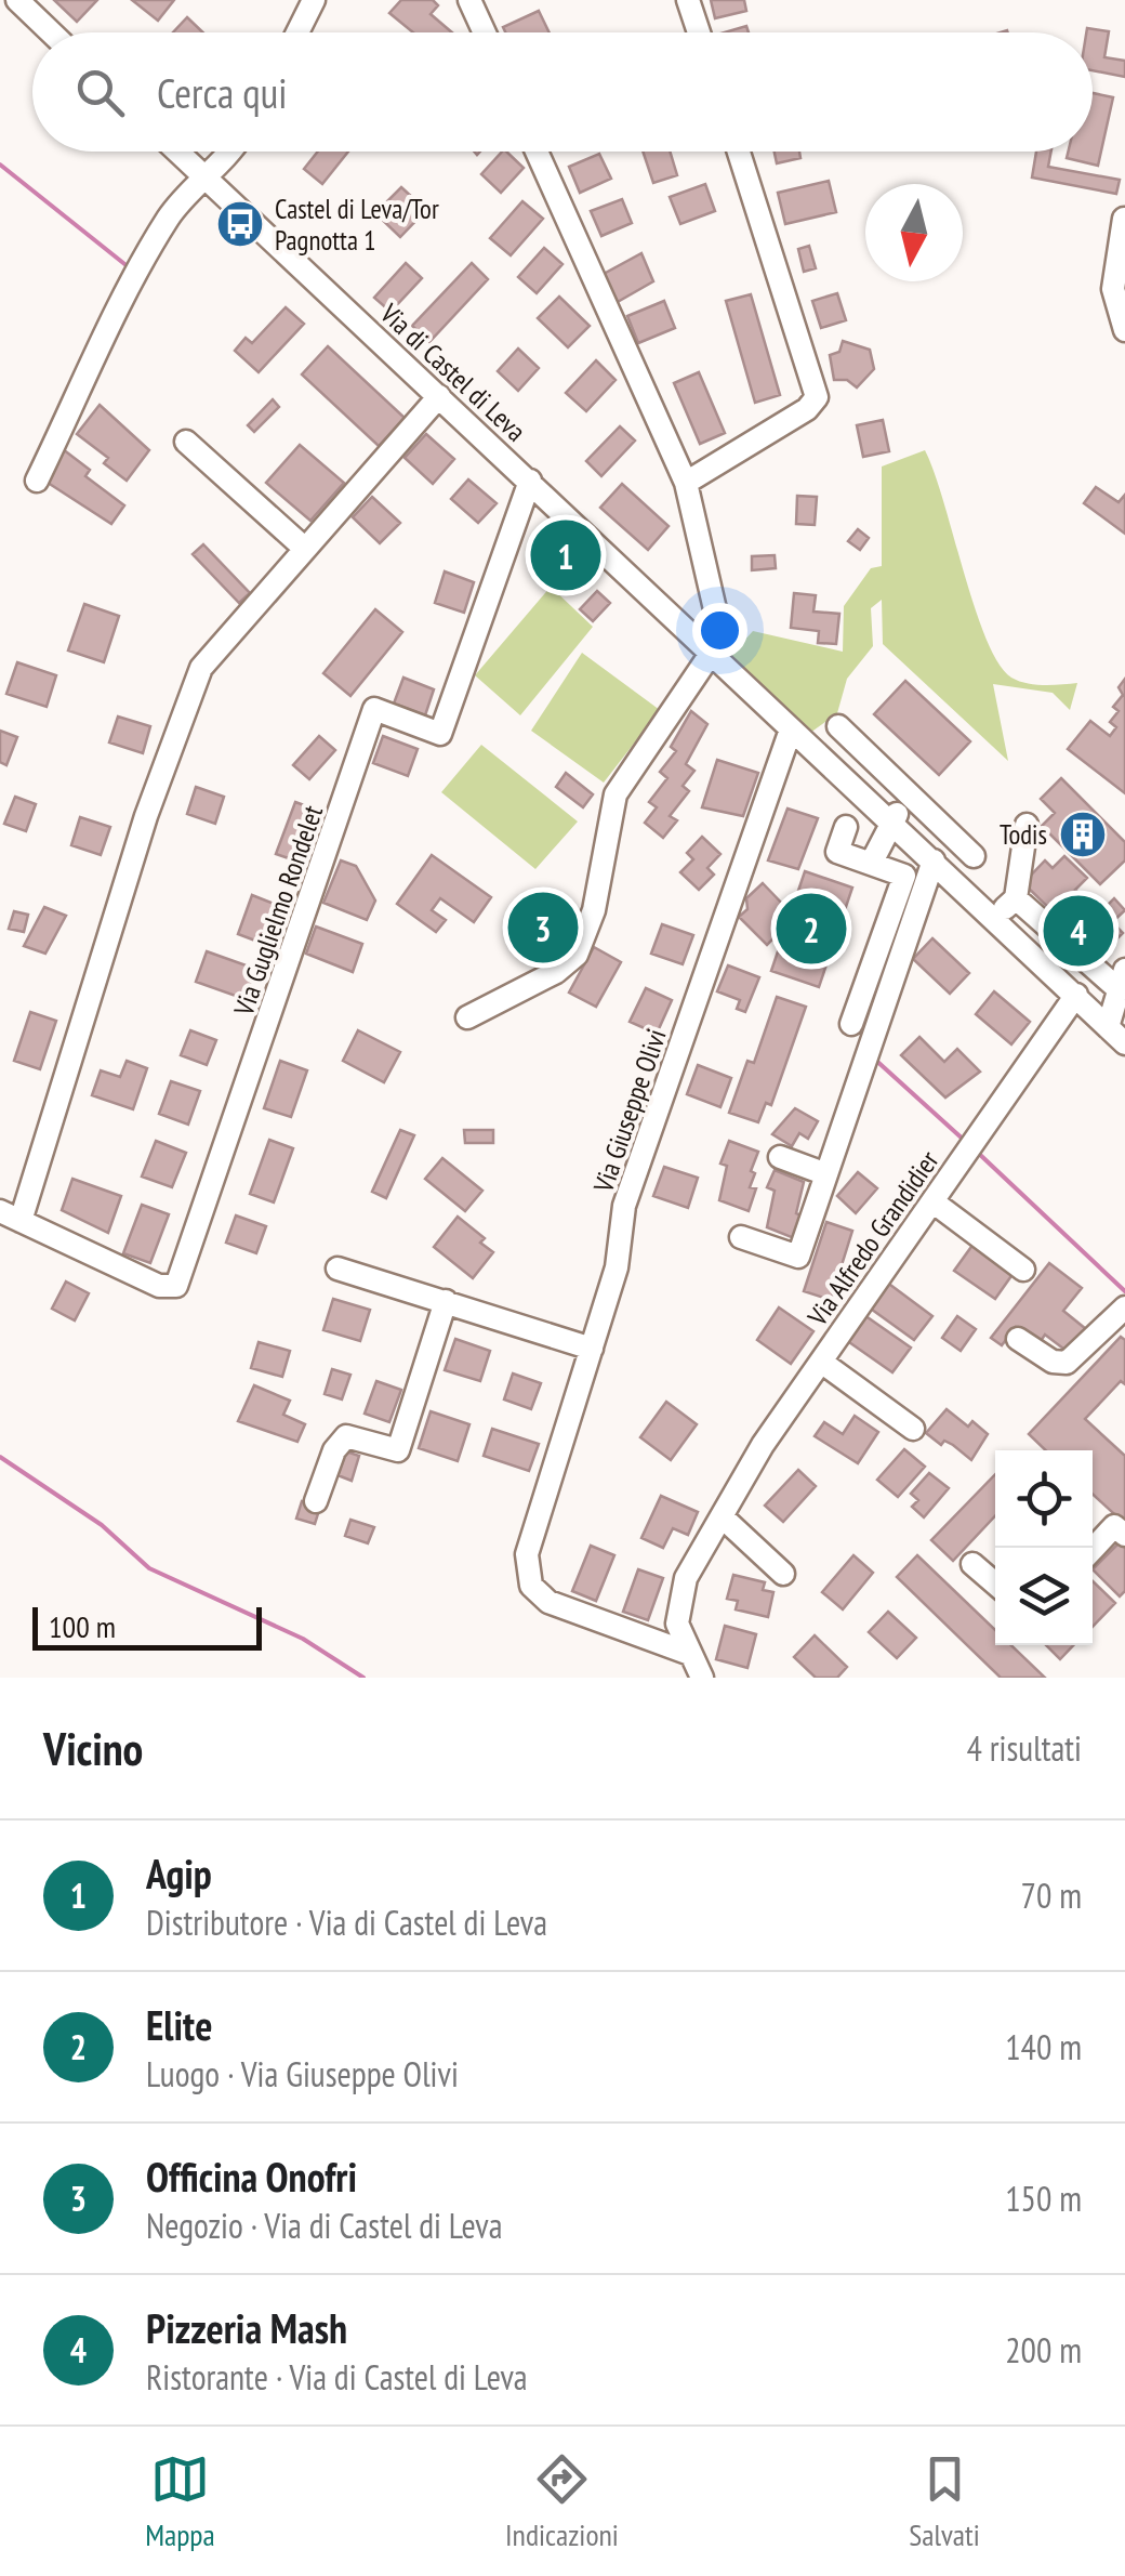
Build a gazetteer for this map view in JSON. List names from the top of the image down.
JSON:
{
  "streets": {
    "street": [
      "Via di Castel di Leva",
      "Via Guglielmo Rondelet",
      "Via Giuseppe Olivi",
      "Via Alfredo Grandidier"
    ]
  },
  "crossings": [
    ["Via di Castel di Leva", "Via Guglielmo Rondelet"],
    ["Via di Castel di Leva", "Via Giuseppe Olivi"],
    ["Via di Castel di Leva", "Via Alfredo Grandidier"],
    ["Via Giuseppe Olivi", "Via Alfredo Grandidier"]
  ],
  "places": {
    "bus stop": ["Castel di Leva/Tor Pagnotta 1"],
    "building": ["Todis"]
  },
  "scale_bar": "100 m",
  "north": "bottom",
  "page": {
    "search": "Cerca qui",
    "pins": [
      "1",
      "3",
      "2",
      "4"
    ],
    "scale": "100 m",
    "heading": ["Vicino", "4 risultati"],
    "list": [
      {
        "mark": "1",
        "name": "Agip",
        "note": "Distributore · Via di Castel di Leva",
        "value": "70 m"
      },
      {
        "mark": "2",
        "name": "Elite",
        "note": "Luogo · Via Giuseppe Olivi",
        "value": "140 m"
      },
      {
        "mark": "3",
        "name": "Officina Onofri",
        "note": "Negozio · Via di Castel di Leva",
        "value": "150 m"
      },
      {
        "mark": "4",
        "name": "Pizzeria Mash",
        "note": "Ristorante · Via di Castel di Leva",
        "value": "200 m"
      }
    ],
    "nav": ["Mappa", "Indicazioni", "Salvati"]
  }
}
